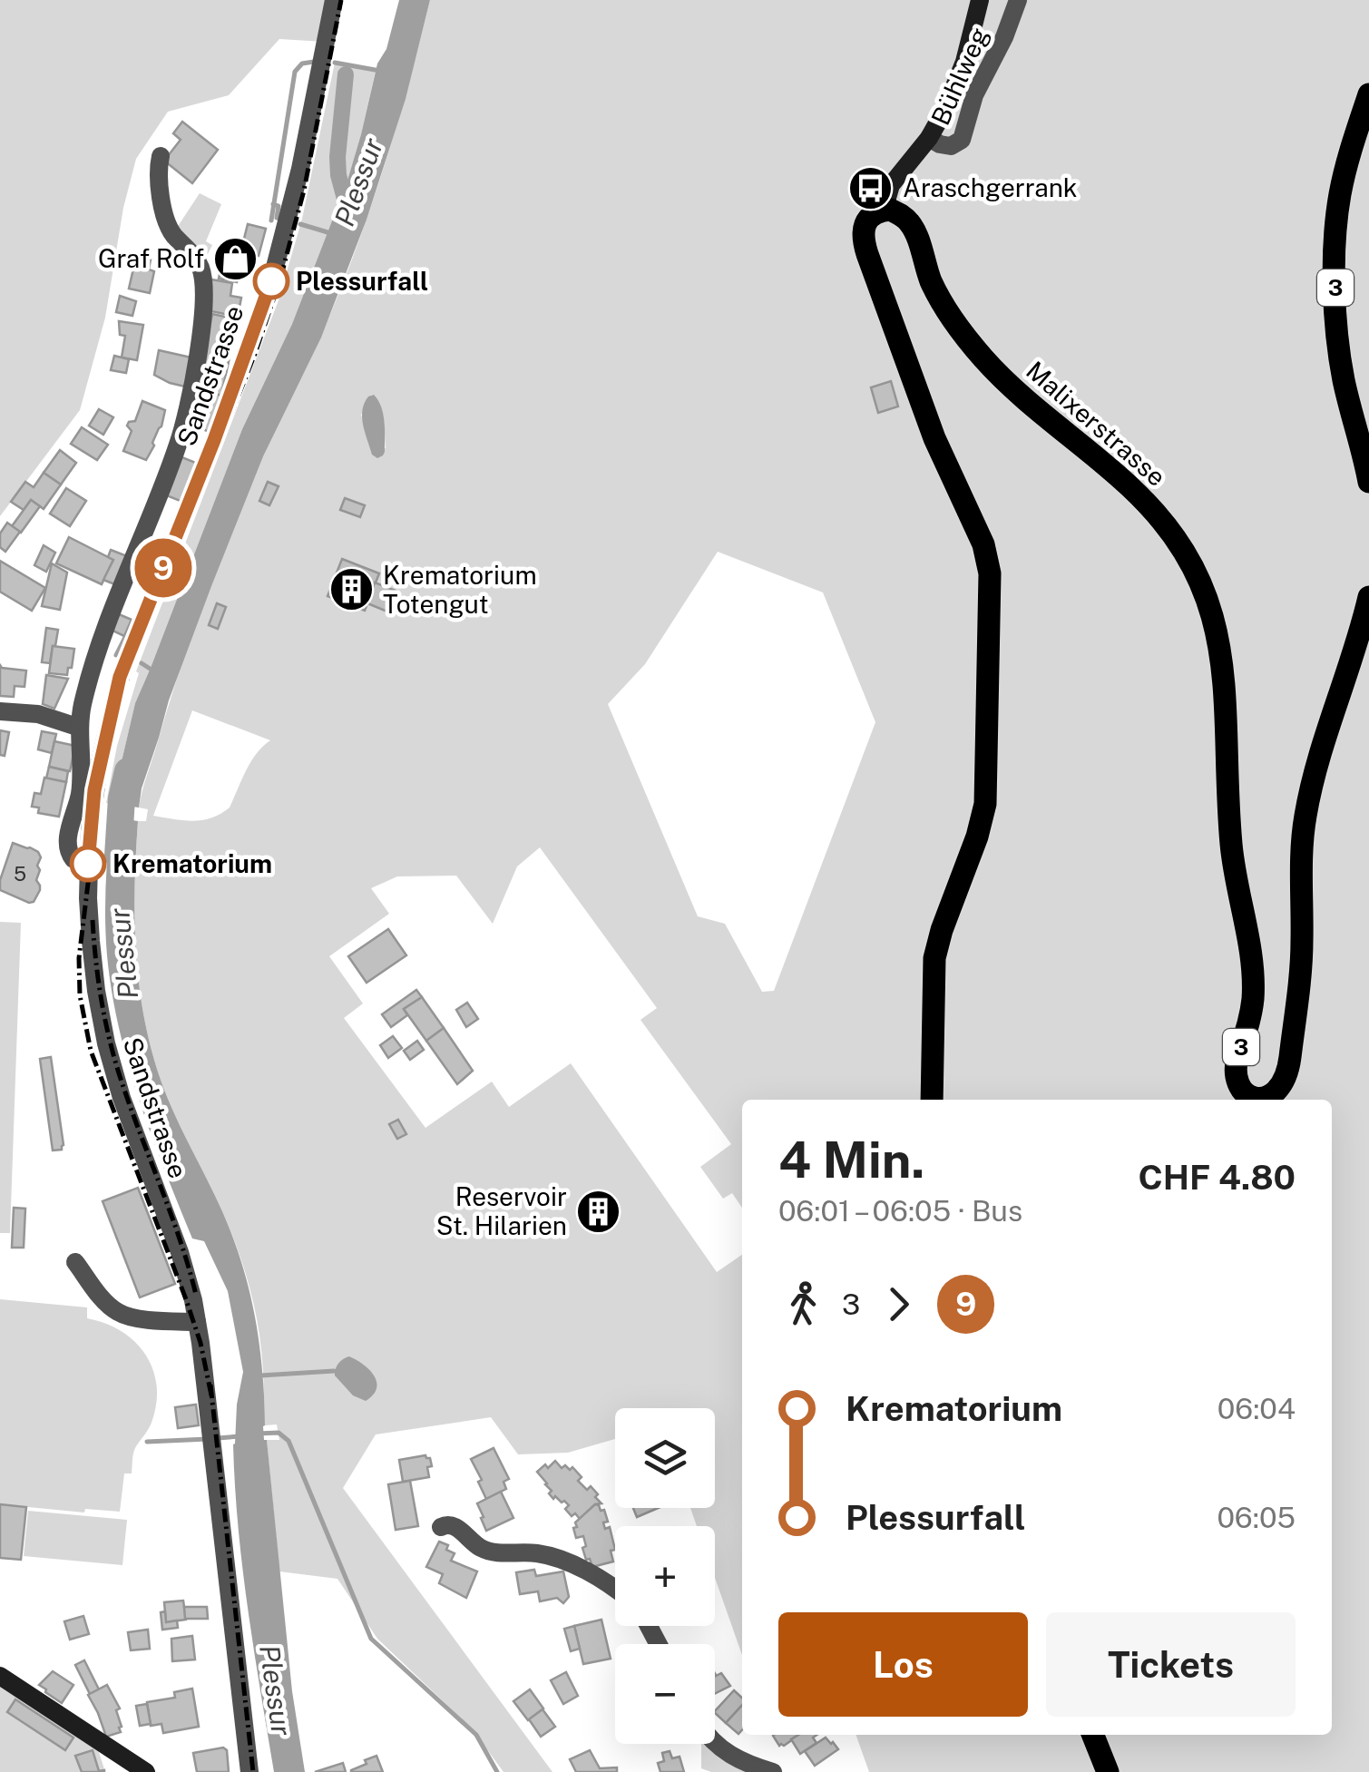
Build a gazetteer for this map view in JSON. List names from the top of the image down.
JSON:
{
  "streets": {
    "main road": ["3", "Malixerstrasse"],
    "street": ["Bühlweg", "Sandstrasse"]
  },
  "water": ["Plessur"],
  "places": {
    "bus stop": ["Araschgerrank"],
    "shop": ["Graf Rolf"],
    "other": ["Plessurfall", "Krematorium"],
    "building": ["Krematorium Totengut", "Reservoir St. Hilarien"]
  },
  "lines": ["bus line 9"],
  "house_numbers": ["5"],
  "page": {
    "on_map": "9",
    "heading": ["4 Min.", "06:01 – 06:05 · Bus", "CHF 4.80"],
    "legs": ["3", "9"],
    "list": [
      {
        "name": "Krematorium",
        "value": "06:04"
      },
      {
        "name": "Plessurfall",
        "value": "06:05"
      }
    ],
    "map_buttons": ["+", "−"],
    "buttons": ["Los", "Tickets"]
  }
}
